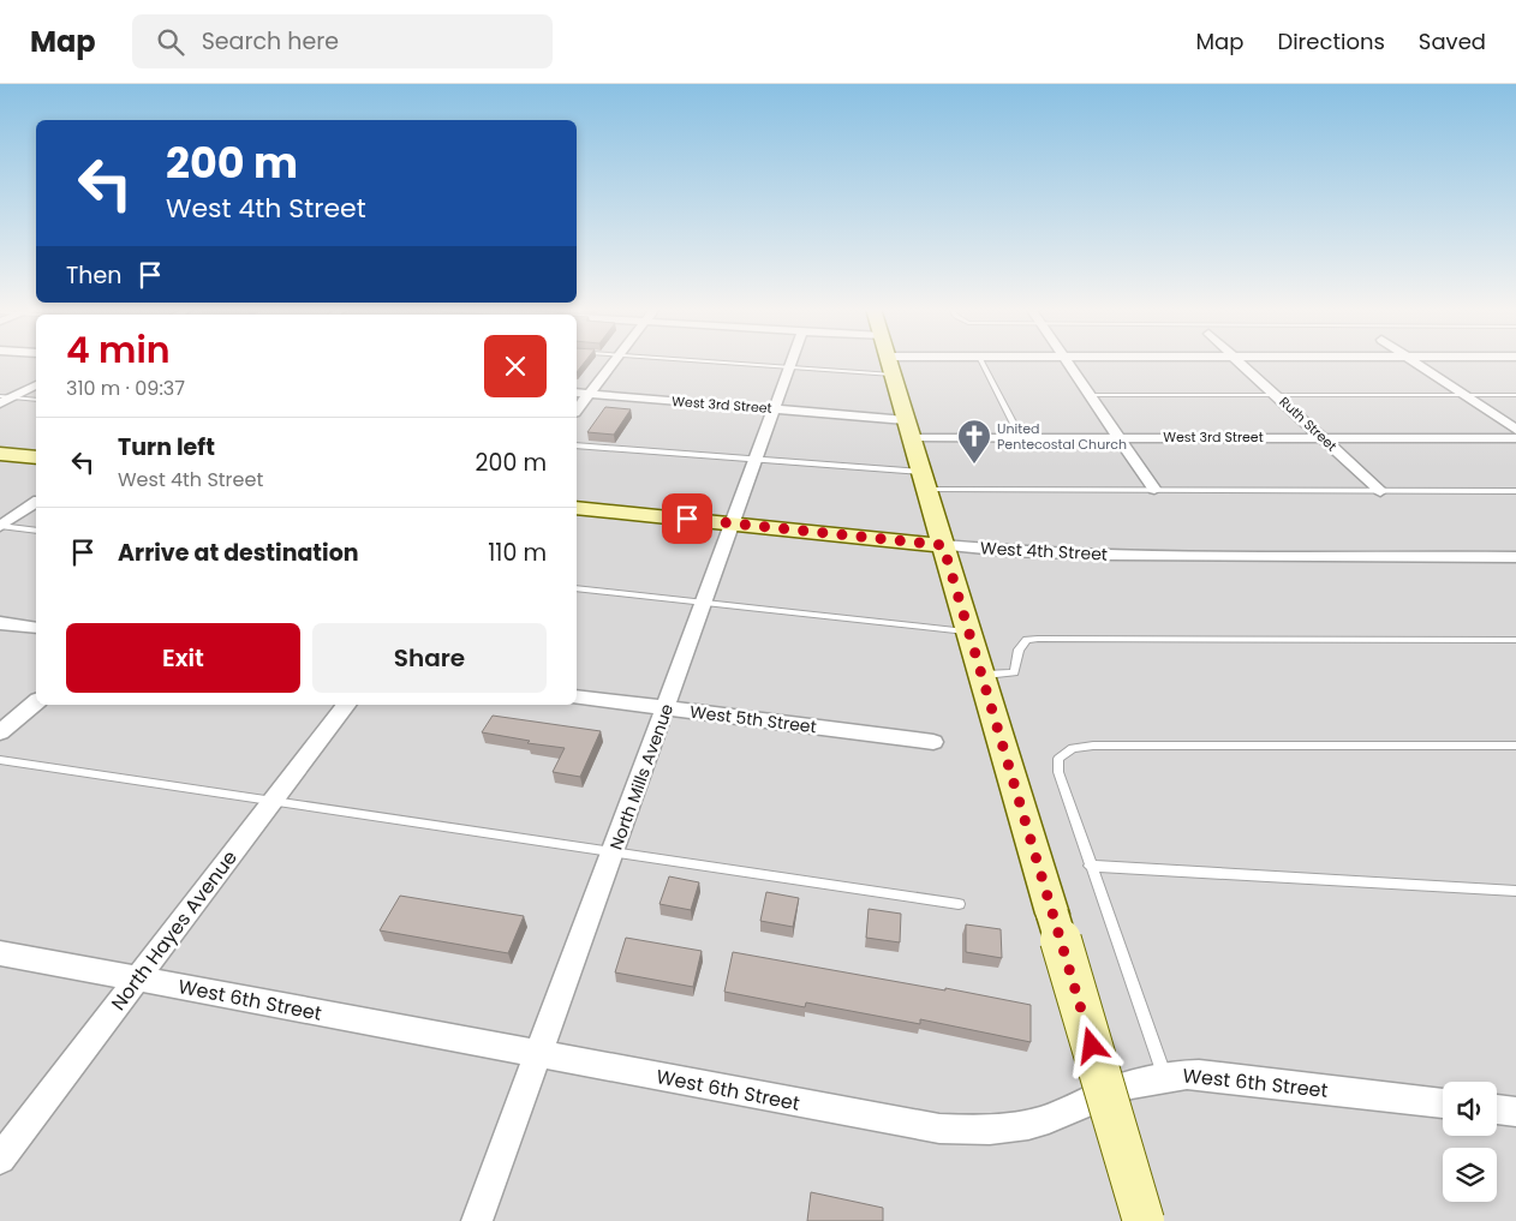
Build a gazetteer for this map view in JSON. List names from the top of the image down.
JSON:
{
  "streets": {
    "main road": ["West 4th Street"],
    "street": [
      "West 3rd Street",
      "Ruth Street",
      "West 5th Street",
      "North Mills Avenue",
      "North Hayes Avenue",
      "West 6th Street"
    ]
  },
  "crossings": [
    ["West 3rd Street", "Ruth Street"],
    ["West 3rd Street", "North Mills Avenue"],
    ["West 4th Street", "North Mills Avenue"],
    ["West 5th Street", "North Mills Avenue"],
    ["North Mills Avenue", "West 6th Street"],
    ["North Hayes Avenue", "West 6th Street"]
  ],
  "places": {
    "church": ["United Pentecostal Church"]
  },
  "page": {
    "header": "Map",
    "search": "Search here",
    "nav": ["Map", "Directions", "Saved"],
    "turn": ["200 m", "West 4th Street"],
    "then": "Then",
    "heading": ["4 min", "310 m · 09:37"],
    "list": [
      {
        "name": "Turn left",
        "note": "West 4th Street",
        "value": "200 m"
      },
      {
        "name": "Arrive at destination",
        "value": "110 m"
      }
    ],
    "buttons": ["Exit", "Share"]
  }
}
